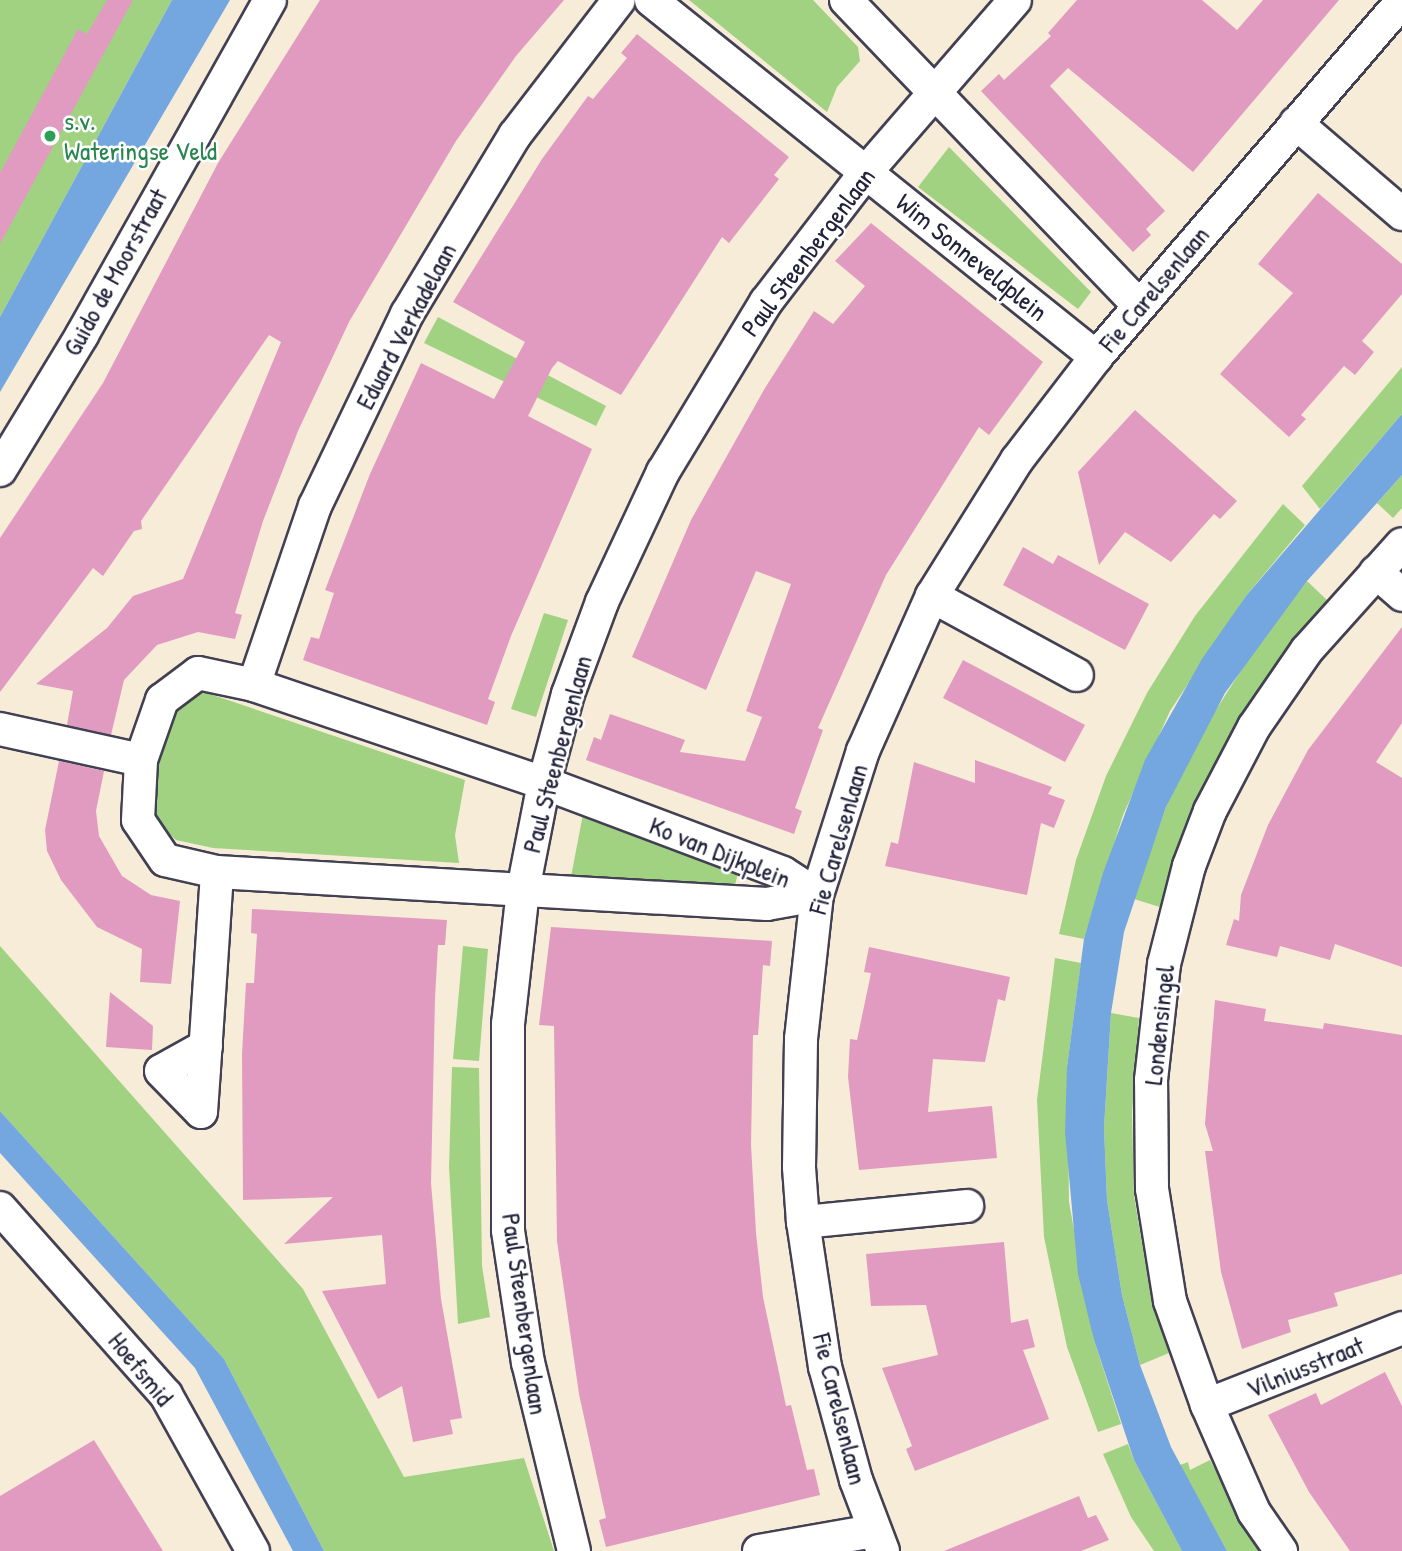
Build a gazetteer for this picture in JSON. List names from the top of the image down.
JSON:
{
  "streets": {
    "street": [
      "Paul Steenbergenlaan",
      "Wim Sonneveldplein",
      "Guido de Moorstraat",
      "Fie Carelsenlaan",
      "Eduard Verkadelaan",
      "Ko van Dijkplein",
      "Londensingel",
      "Vilniusstraat",
      "Hoefsmid"
    ]
  },
  "crossings": [
    ["Paul Steenbergenlaan", "Wim Sonneveldplein"],
    ["Paul Steenbergenlaan", "Ko van Dijkplein"],
    ["Wim Sonneveldplein", "Fie Carelsenlaan"],
    ["Fie Carelsenlaan", "Ko van Dijkplein"],
    ["Eduard Verkadelaan", "Ko van Dijkplein"],
    ["Londensingel", "Vilniusstraat"]
  ],
  "places": ["s.v. Wateringse Veld"]
}
